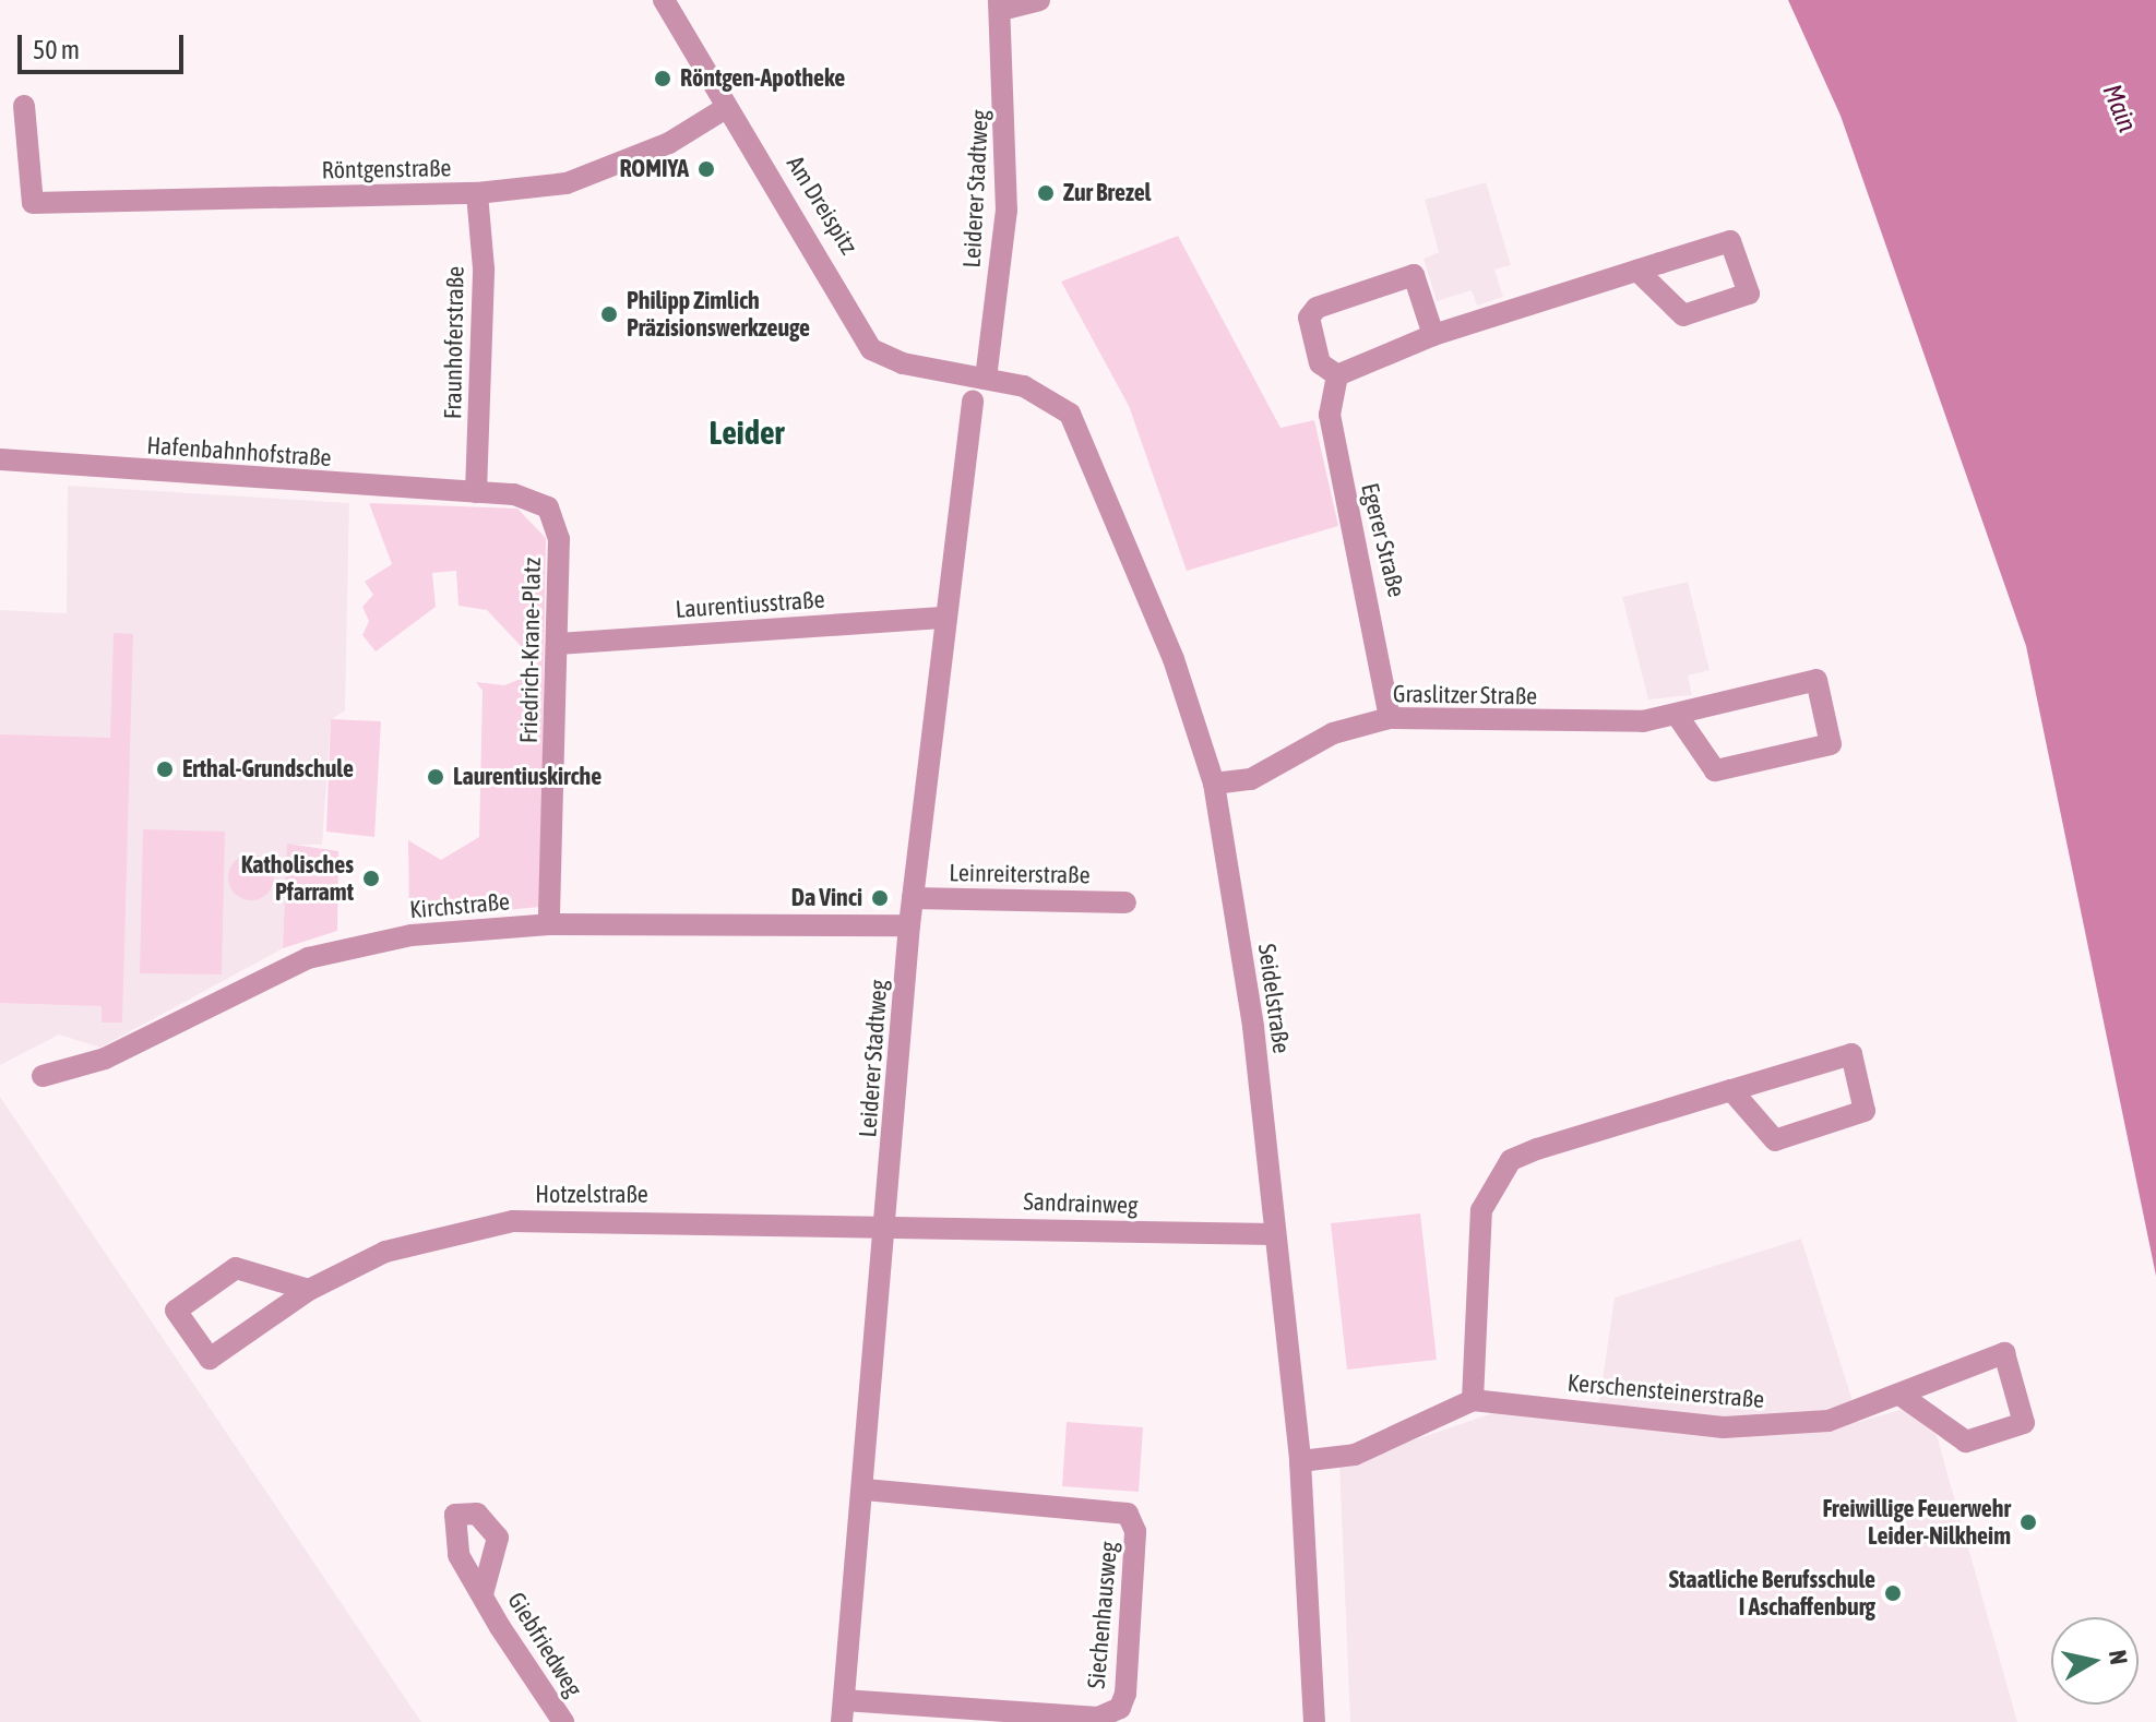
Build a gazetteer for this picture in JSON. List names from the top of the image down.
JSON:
{
  "streets": {
    "street": [
      "Röntgenstraße",
      "Leiderer Stadtweg",
      "Am Dreispitz",
      "Fraunhoferstraße",
      "Hafenbahnhofstraße",
      "Egerer Straße",
      "Laurentiusstraße",
      "Friedrich-Krane-Platz",
      "Graslitzer Straße",
      "Leinreiterstraße",
      "Kirchstraße",
      "Seidelstraße",
      "Hotzelstraße",
      "Sandrainweg",
      "Kerschensteinerstraße",
      "Siechenhausweg",
      "Giebfriedweg"
    ]
  },
  "crossings": [
    ["Röntgenstraße", "Am Dreispitz"],
    ["Röntgenstraße", "Fraunhoferstraße"],
    ["Leiderer Stadtweg", "Am Dreispitz"],
    ["Leiderer Stadtweg", "Laurentiusstraße"],
    ["Leiderer Stadtweg", "Leinreiterstraße"],
    ["Leiderer Stadtweg", "Kirchstraße"],
    ["Leiderer Stadtweg", "Seidelstraße"],
    ["Leiderer Stadtweg", "Hotzelstraße"],
    ["Leiderer Stadtweg", "Sandrainweg"],
    ["Leiderer Stadtweg", "Siechenhausweg"],
    ["Am Dreispitz", "Seidelstraße"],
    ["Fraunhoferstraße", "Hafenbahnhofstraße"],
    ["Fraunhoferstraße", "Friedrich-Krane-Platz"],
    ["Hafenbahnhofstraße", "Friedrich-Krane-Platz"],
    ["Egerer Straße", "Graslitzer Straße"],
    ["Laurentiusstraße", "Friedrich-Krane-Platz"],
    ["Friedrich-Krane-Platz", "Kirchstraße"],
    ["Graslitzer Straße", "Seidelstraße"],
    ["Seidelstraße", "Sandrainweg"],
    ["Seidelstraße", "Kerschensteinerstraße"],
    ["Hotzelstraße", "Sandrainweg"]
  ],
  "districts": ["Leider"],
  "water": ["Main"],
  "places": [
    "Röntgen-Apotheke",
    "ROMIYA",
    "Zur Brezel",
    "Philipp Zimlich Präzisionswerkzeuge",
    "Erthal-Grundschule",
    "Laurentiuskirche",
    "Katholisches Pfarramt",
    "Da Vinci",
    "Freiwillige Feuerwehr Leider-Nilkheim",
    "Staatliche Berufsschule I Aschaffenburg"
  ],
  "scale_bar": "50 m",
  "north": "right"
}
